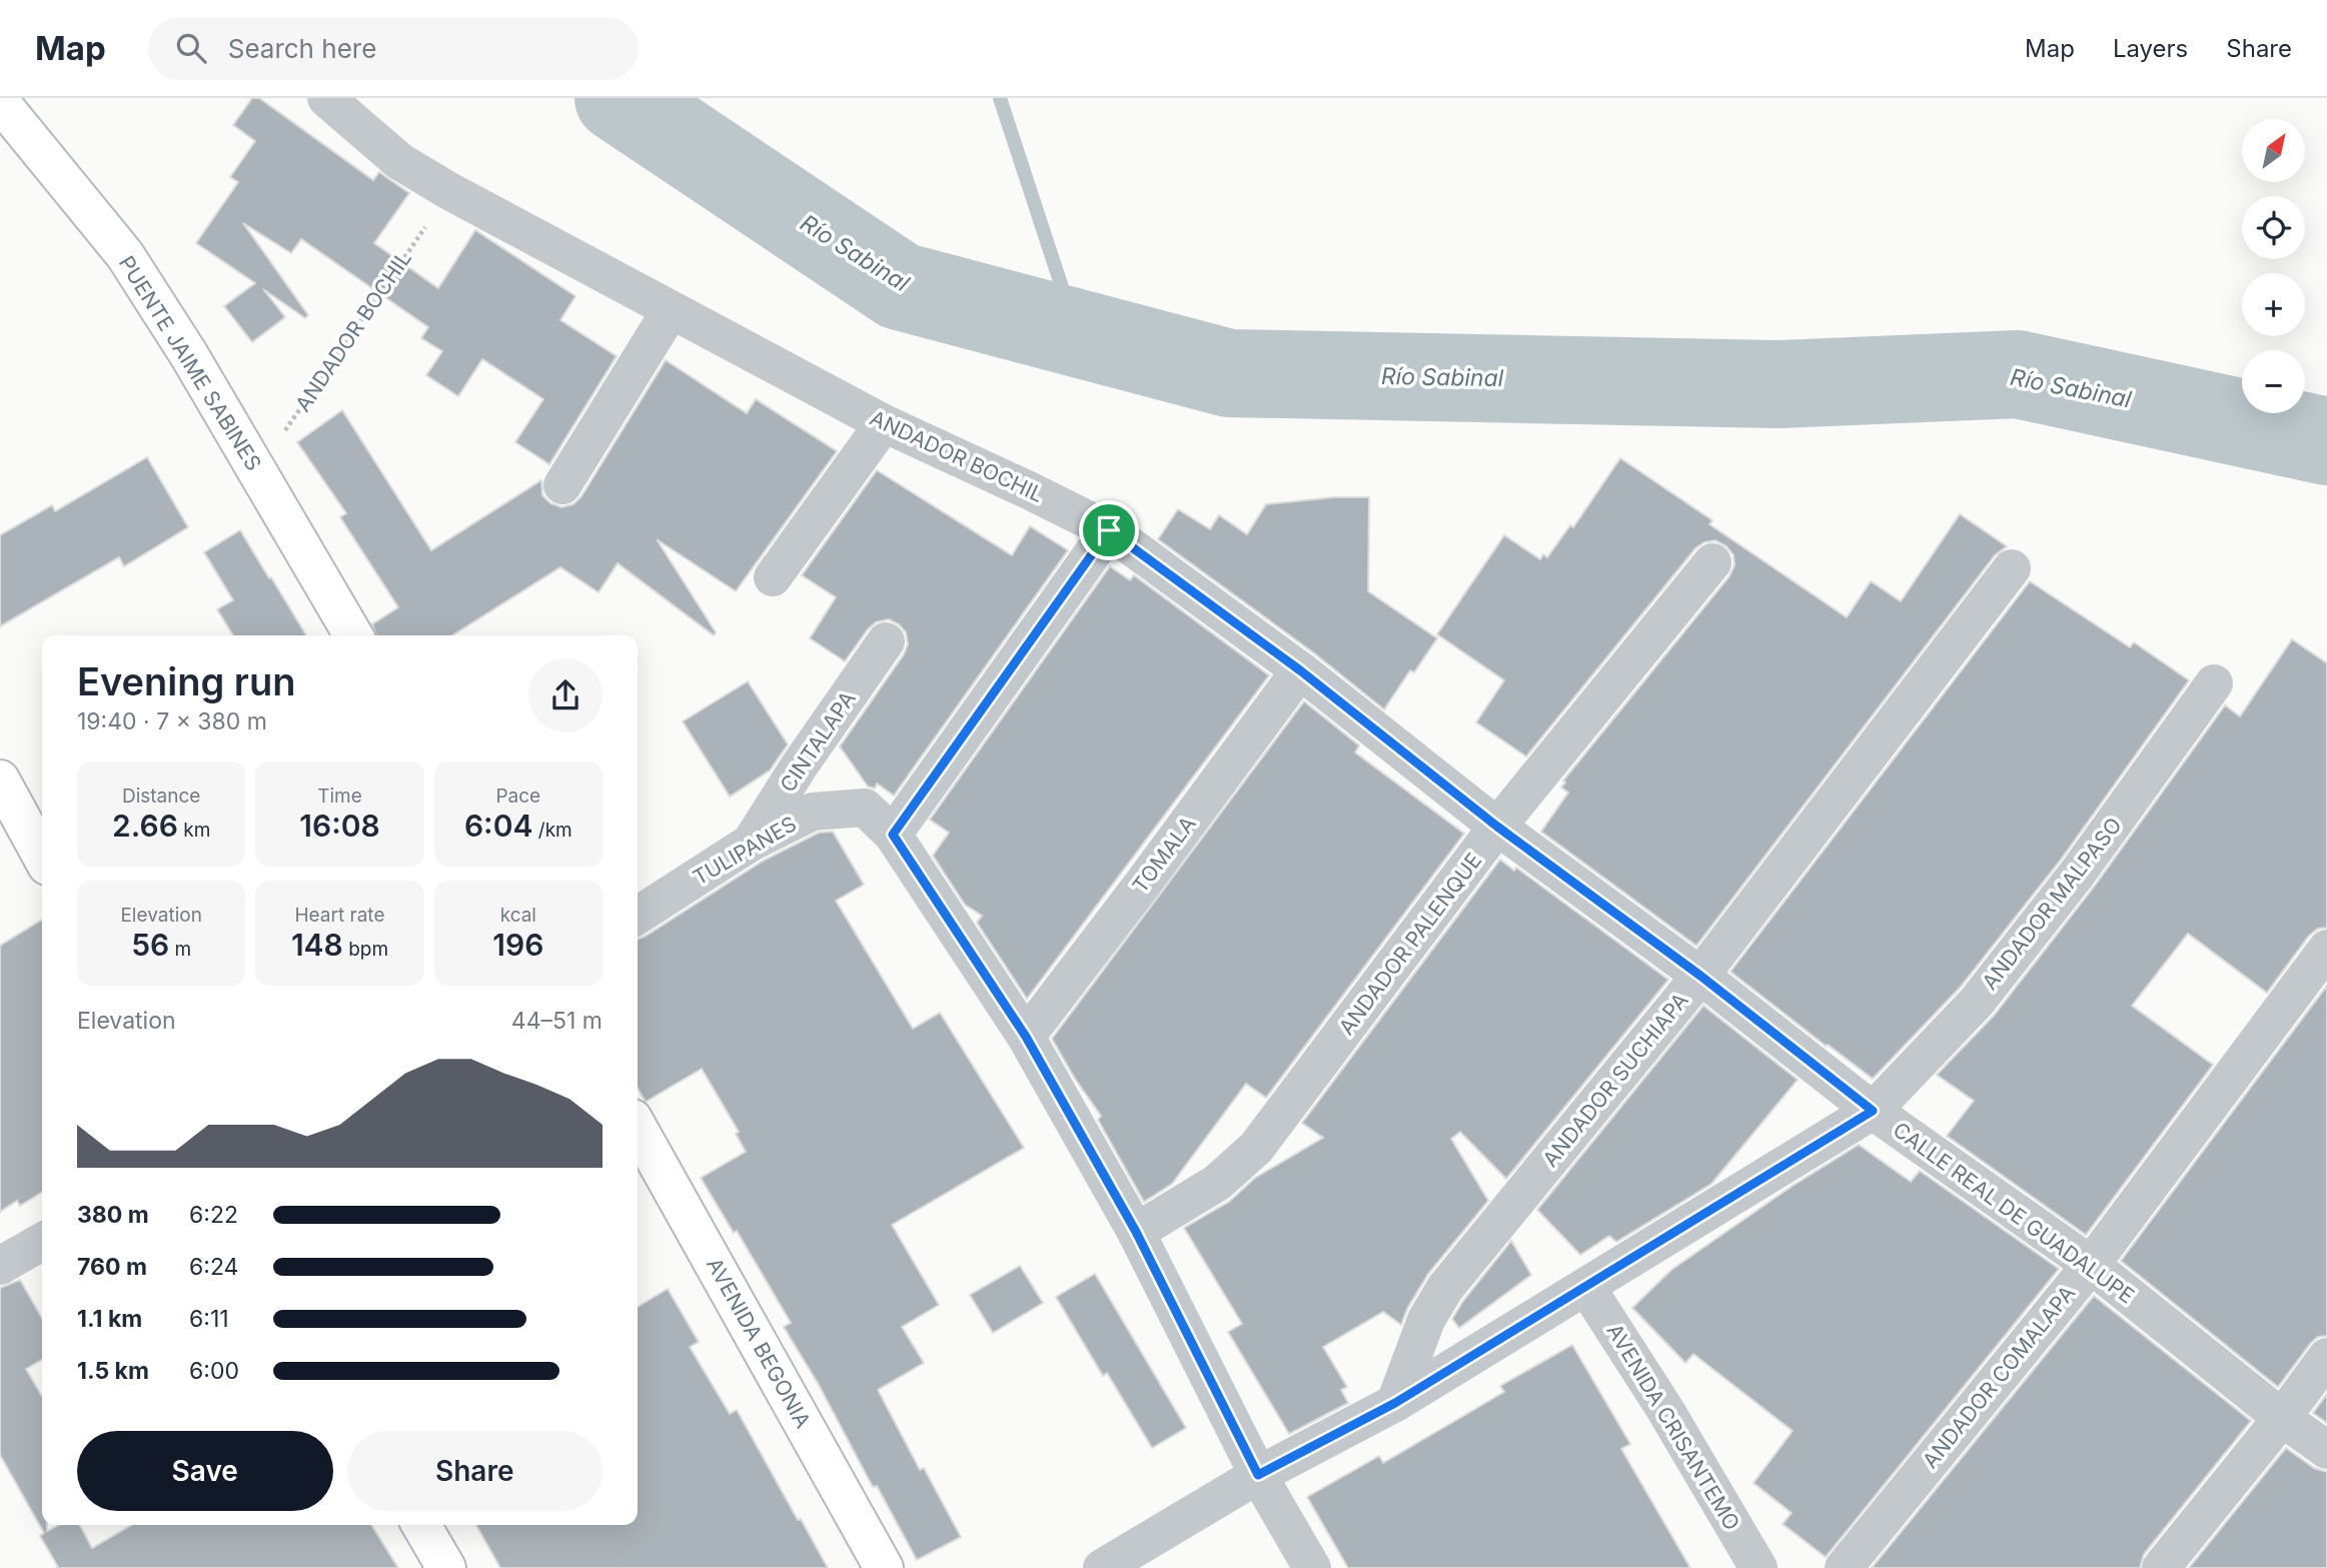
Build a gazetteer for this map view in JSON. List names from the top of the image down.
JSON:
{
  "streets": {
    "main road": ["PUENTE JAIME SABINES", "AVENIDA BEGONIA"],
    "street": [
      "ANDADOR BOCHIL",
      "CINTALAPA",
      "TULIPANES",
      "TOMALA",
      "ANDADOR MALPASO",
      "ANDADOR PALENQUE",
      "ANDADOR SUCHIAPA",
      "CALLE REAL DE GUADALUPE",
      "ANDADOR COMALAPA",
      "AVENIDA CRISANTEMO"
    ]
  },
  "crossings": [
    ["ANDADOR BOCHIL", "PUENTE JAIME SABINES"],
    ["ANDADOR BOCHIL", "TOMALA"],
    ["ANDADOR BOCHIL", "ANDADOR PALENQUE"],
    ["ANDADOR BOCHIL", "ANDADOR SUCHIAPA"],
    ["ANDADOR BOCHIL", "CALLE REAL DE GUADALUPE"],
    ["CINTALAPA", "TULIPANES"],
    ["ANDADOR MALPASO", "ANDADOR SUCHIAPA"],
    ["ANDADOR MALPASO", "CALLE REAL DE GUADALUPE"],
    ["ANDADOR MALPASO", "AVENIDA CRISANTEMO"],
    ["ANDADOR SUCHIAPA", "CALLE REAL DE GUADALUPE"],
    ["CALLE REAL DE GUADALUPE", "ANDADOR COMALAPA"]
  ],
  "water": ["Río Sabinal"],
  "north": "top right",
  "page": {
    "header": "Map",
    "search": "Search here",
    "nav": ["Map", "Layers", "Share"],
    "map_buttons": ["+", "−"],
    "heading": ["Evening run", "19:40 · 7 × 380 m"],
    "stats": [
      ["Distance", "2.66 km"],
      ["Time", "16:08"],
      ["Pace", "6:04 /km"],
      ["Elevation", "56 m"],
      ["Heart rate", "148 bpm"],
      ["kcal", "196"]
    ],
    "chart": ["Elevation", "44–51 m"],
    "list": [
      {
        "name": "380 m",
        "note": "6:22"
      },
      {
        "name": "760 m",
        "note": "6:24"
      },
      {
        "name": "1.1 km",
        "note": "6:11"
      },
      {
        "name": "1.5 km",
        "note": "6:00"
      }
    ],
    "buttons": ["Save", "Share"]
  }
}
